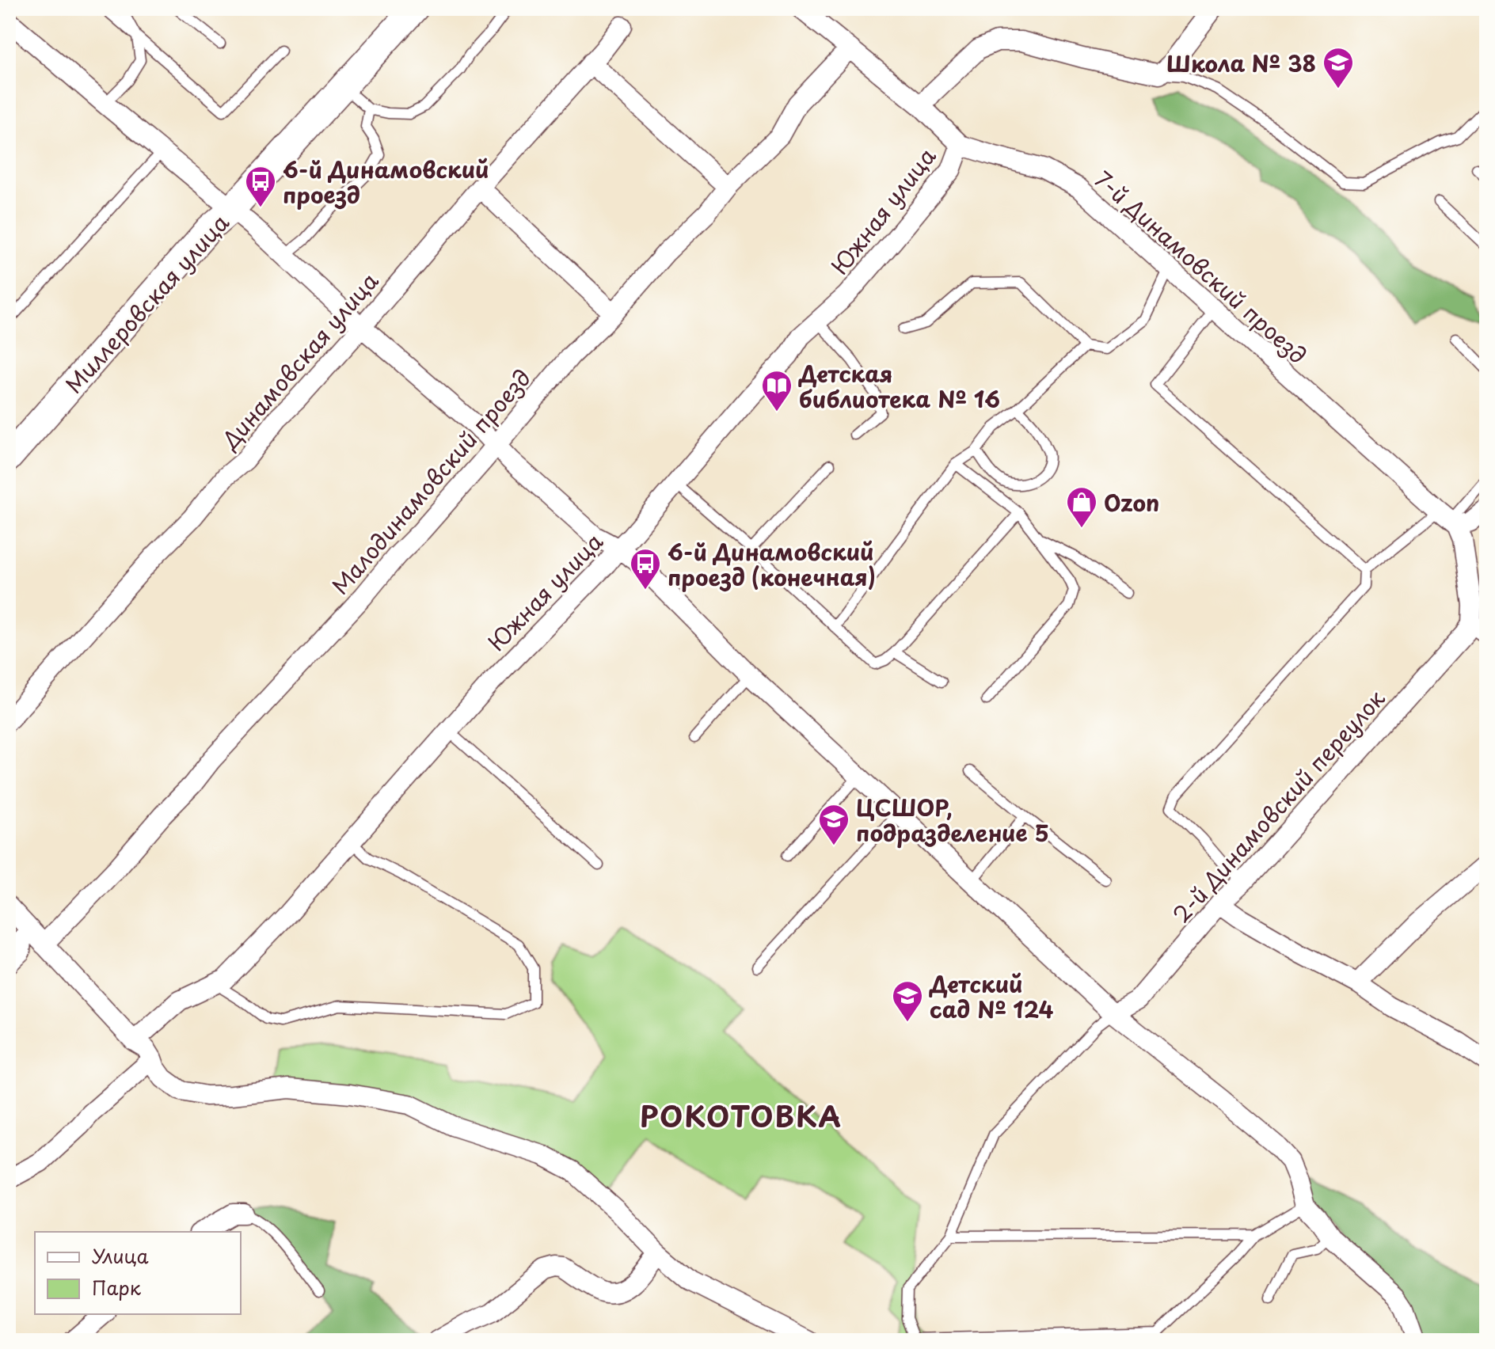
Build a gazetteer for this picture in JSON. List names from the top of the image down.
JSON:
{
  "streets": {
    "street": [
      "Южная улица",
      "7-й Динамовский проезд",
      "Миллеровская улица",
      "Динамовская улица",
      "Малодинамовский проезд",
      "2-й Динамовский переулок"
    ]
  },
  "crossings": [
    ["Южная улица", "7-й Динамовский проезд"],
    ["7-й Динамовский проезд", "Малодинамовский проезд"]
  ],
  "districts": ["РОКОТОВКА"],
  "places": {
    "school or university": ["Школа № 38", "ЦСШОР, подразделение 5", "Детский сад № 124"],
    "bus stop": ["6-й Динамовский проезд", "6-й Динамовский проезд (конечная)"],
    "library": ["Детская библиотека № 16"],
    "shop": ["Ozon"]
  },
  "legend": ["Улица", "Парк"]
}
